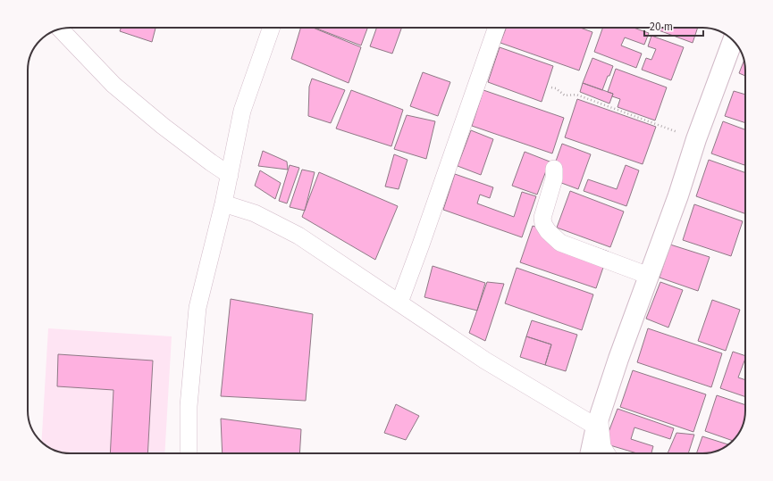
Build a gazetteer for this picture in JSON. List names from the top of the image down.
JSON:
{
  "scale_bar": "20 m"
}
